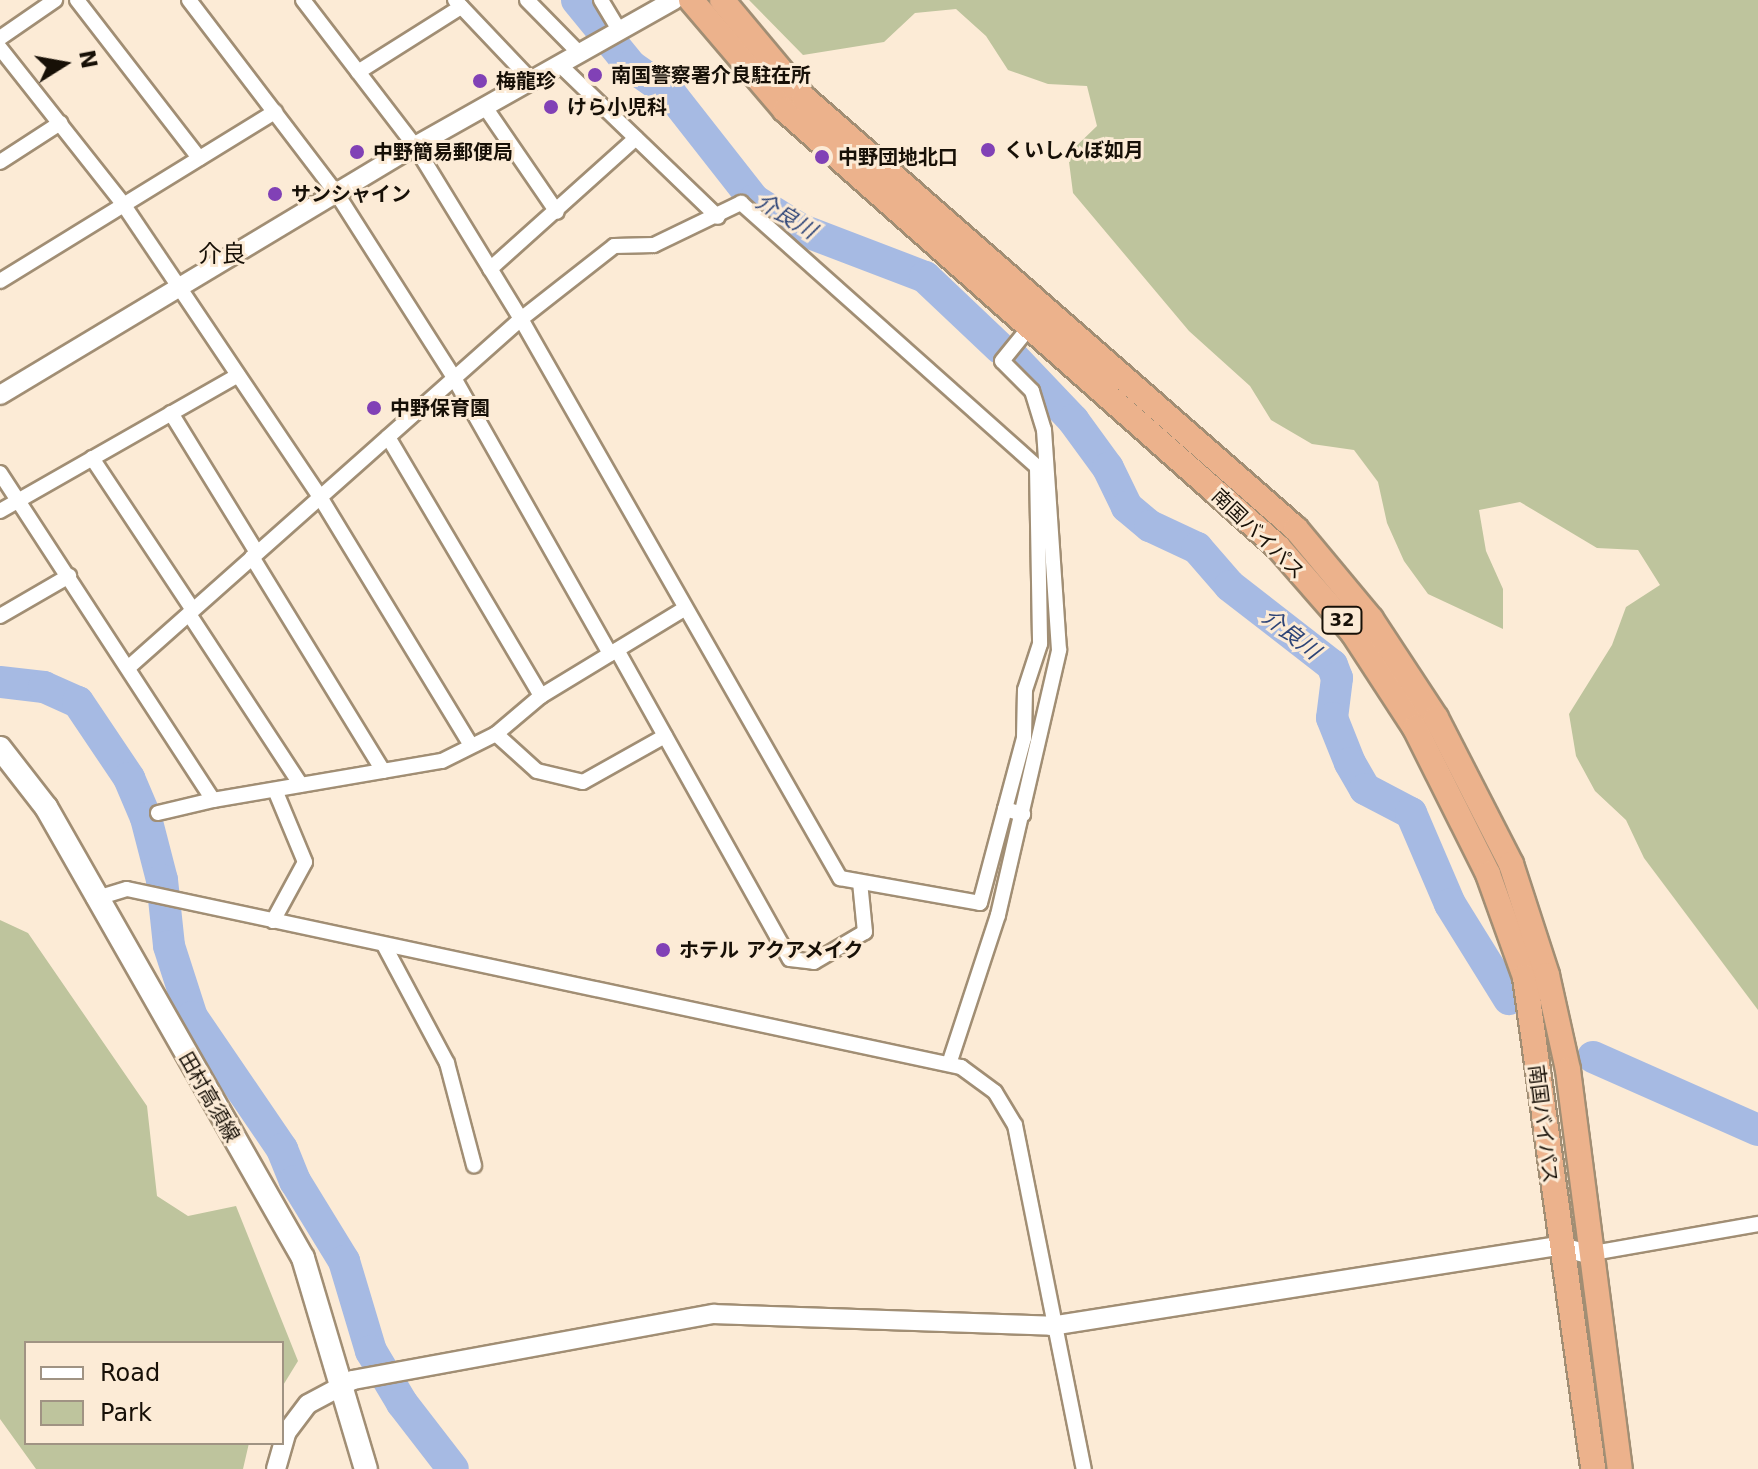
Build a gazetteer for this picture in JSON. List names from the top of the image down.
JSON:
{
  "streets": {
    "highway": ["南国バイパス", "32"],
    "main road": ["田村高須線"]
  },
  "districts": ["介良"],
  "water": ["介良川"],
  "places": [
    "南国警察署介良駐在所",
    "梅龍珍",
    "けら小児科",
    "くいしんぼ如月",
    "中野簡易郵便局",
    "中野団地北口",
    "サンシャイン",
    "中野保育園",
    "ホテル アクアメイク"
  ],
  "legend": ["Road", "Park"],
  "north": "right"
}
